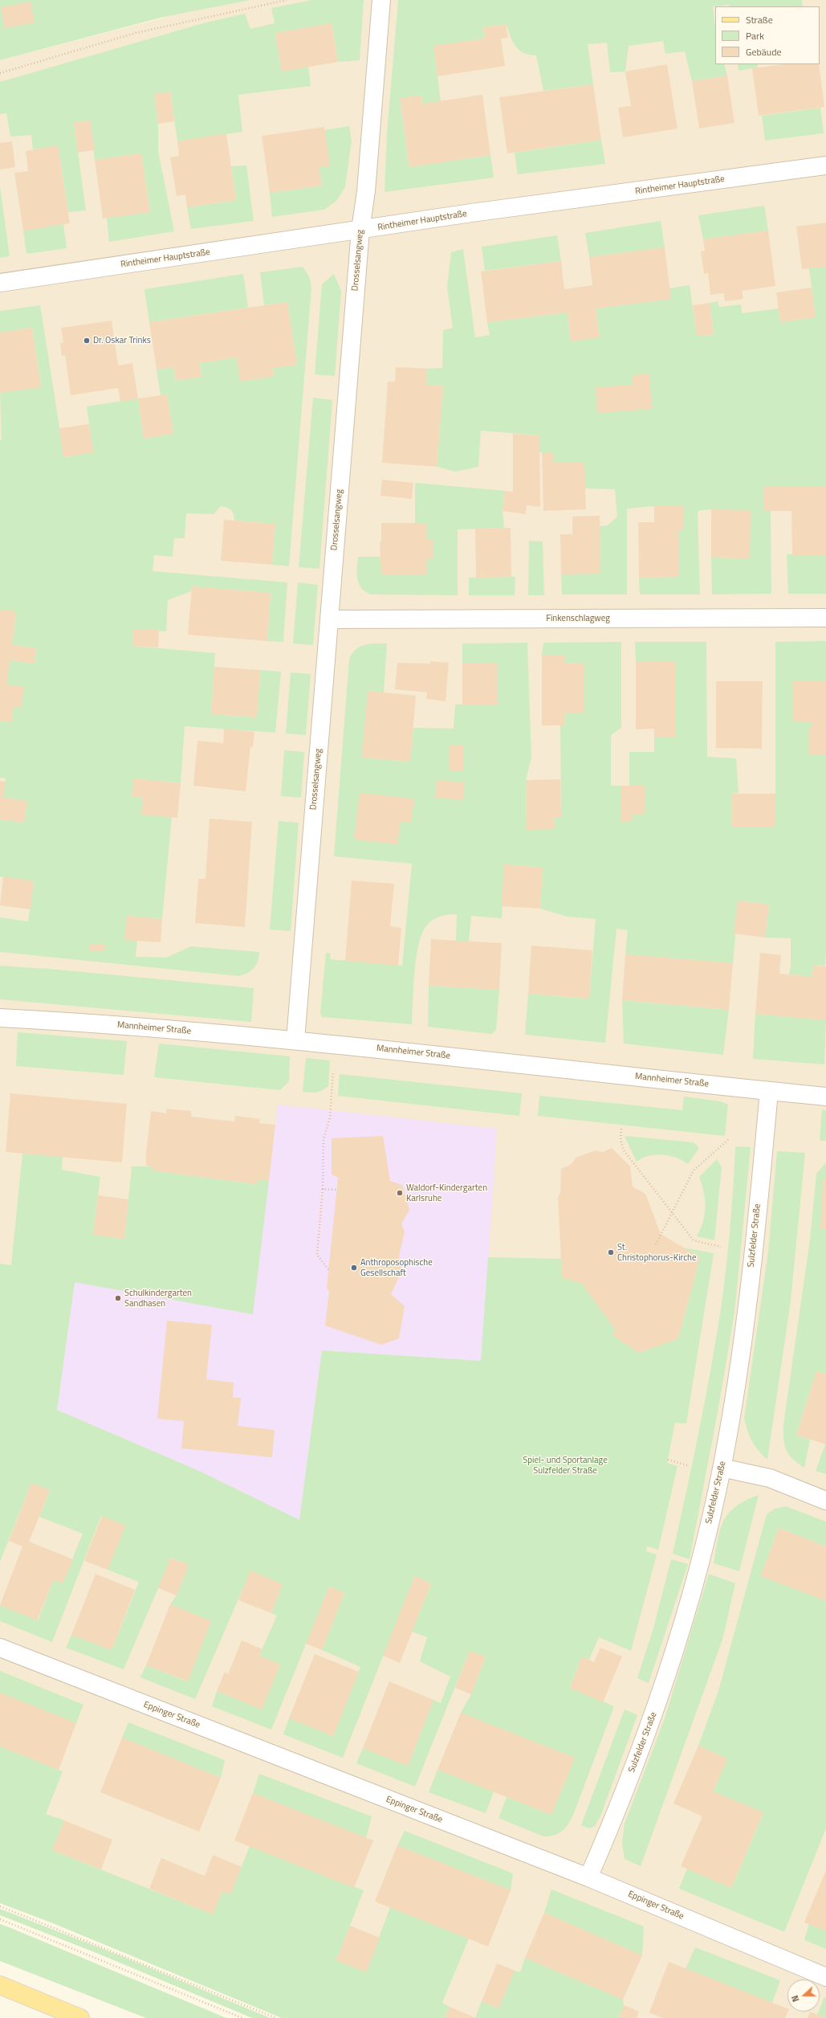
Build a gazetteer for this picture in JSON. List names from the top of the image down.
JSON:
{
  "streets": {
    "street": [
      "Rintheimer Hauptstraße",
      "Drosselsangweg",
      "Finkenschlagweg",
      "Mannheimer Straße",
      "Sulzfelder Straße",
      "Eppinger Straße"
    ]
  },
  "crossings": [
    ["Rintheimer Hauptstraße", "Drosselsangweg"],
    ["Drosselsangweg", "Finkenschlagweg"],
    ["Drosselsangweg", "Mannheimer Straße"],
    ["Mannheimer Straße", "Sulzfelder Straße"],
    ["Sulzfelder Straße", "Eppinger Straße"]
  ],
  "parks": ["Spiel- und Sportanlage Sulzfelder Straße"],
  "places": [
    "Dr. Oskar Trinks",
    "Waldorf-Kindergarten Karlsruhe",
    "St. Christophorus-Kirche",
    "Anthroposophische Gesellschaft",
    "Schulkindergarten Sandhasen"
  ],
  "legend": ["Straße", "Park", "Gebäude"],
  "north": "left"
}
